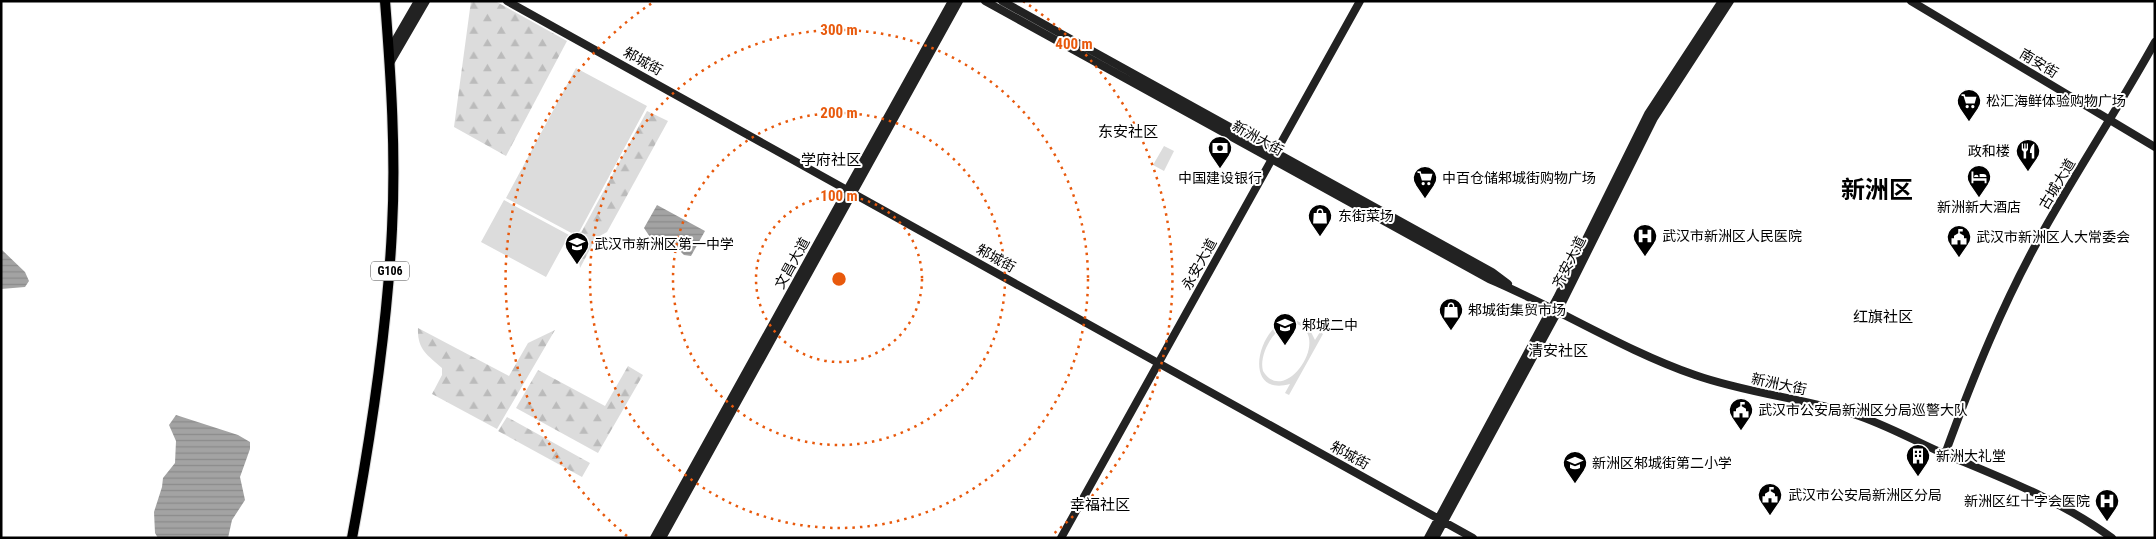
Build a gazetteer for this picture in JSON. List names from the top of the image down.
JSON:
{
  "streets": {
    "highway": ["G106"],
    "main road": [
      "邾城街",
      "南安街",
      "新洲大街",
      "古城大道",
      "齐安大道",
      "文昌大道",
      "永安大道"
    ]
  },
  "crossings": [
    ["邾城街", "齐安大道"],
    ["邾城街", "文昌大道"],
    ["邾城街", "永安大道"],
    ["南安街", "古城大道"],
    ["新洲大街", "古城大道"],
    ["新洲大街", "齐安大道"],
    ["新洲大街", "永安大道"]
  ],
  "districts": [
    "东安社区",
    "学府社区",
    "新洲区",
    "红旗社区",
    "清安社区",
    "幸福社区"
  ],
  "places": {
    "supermarket": ["松汇海鲜体验购物广场", "中百仓储邾城街购物广场"],
    "bank": ["中国建设银行"],
    "restaurant": ["政和楼"],
    "hotel": ["新洲新大酒店"],
    "shop": ["东街菜场", "邾城街集贸市场"],
    "hospital": ["武汉市新洲区人民医院", "新洲区红十字会医院"],
    "public building": ["武汉市新洲区人大常委会", "武汉市公安局新洲区分局巡警大队", "武汉市公安局新洲区分局"],
    "school or university": ["武汉市新洲区第一中学", "邾城二中", "新洲区邾城街第二小学"],
    "building": ["新洲大礼堂"]
  },
  "rings": [
    "300 m",
    "400 m",
    "200 m",
    "100 m"
  ]
}
